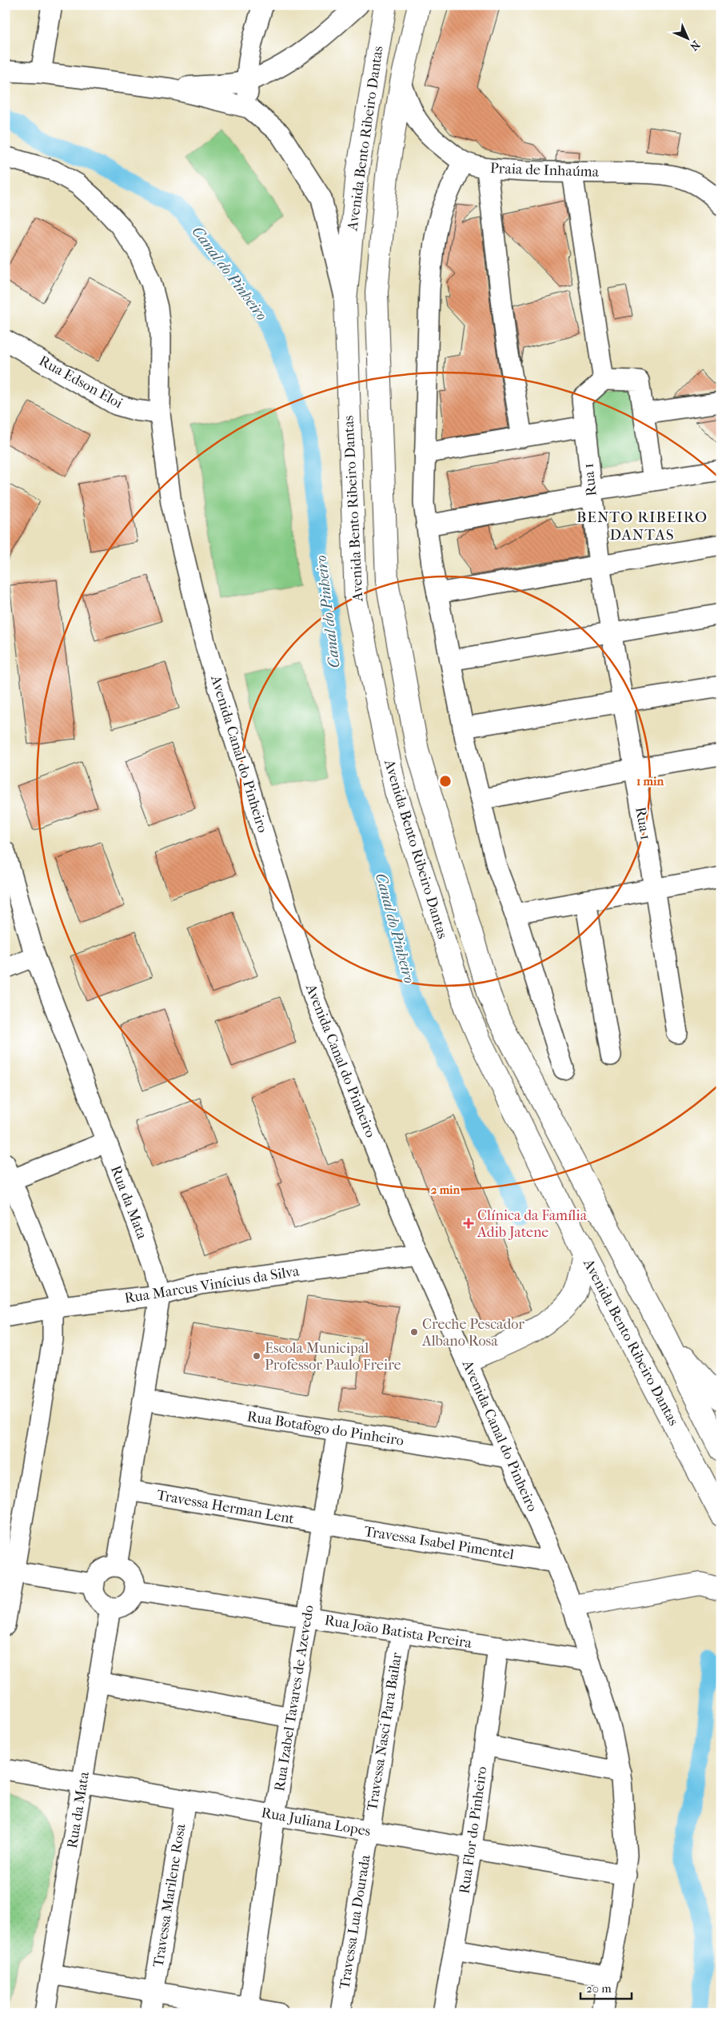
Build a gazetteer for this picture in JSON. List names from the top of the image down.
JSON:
{
  "streets": {
    "highway": ["Avenida Bento Ribeiro Dantas"],
    "street": [
      "Praia de Inhaúma",
      "Rua Edson Eloi",
      "Rua 1",
      "Avenida Canal do Pinheiro",
      "Rua da Mata",
      "Rua Marcus Vinícius da Silva",
      "Rua Botafogo do Pinheiro",
      "Travessa Herman Lent",
      "Travessa Isabel Pimentel",
      "Rua João Batista Pereira",
      "Rua Izabel Tavares de Azevedo",
      "Travessa Nasci Para Bailar",
      "Rua Juliana Lopes",
      "Rua Flor do Pinheiro",
      "Travessa Marilene Rosa",
      "Travessa Lua Dourada"
    ]
  },
  "crossings": [
    ["Avenida Bento Ribeiro Dantas", "Praia de Inhaúma"],
    ["Rua Edson Eloi", "Avenida Canal do Pinheiro"],
    ["Avenida Canal do Pinheiro", "Rua Marcus Vinícius da Silva"],
    ["Avenida Canal do Pinheiro", "Rua Botafogo do Pinheiro"],
    ["Avenida Canal do Pinheiro", "Travessa Isabel Pimentel"],
    ["Avenida Canal do Pinheiro", "Rua João Batista Pereira"],
    ["Avenida Canal do Pinheiro", "Rua Juliana Lopes"],
    ["Rua da Mata", "Rua Marcus Vinícius da Silva"],
    ["Rua da Mata", "Rua Botafogo do Pinheiro"],
    ["Rua da Mata", "Travessa Herman Lent"],
    ["Rua da Mata", "Rua João Batista Pereira"],
    ["Rua da Mata", "Rua Juliana Lopes"],
    ["Rua Botafogo do Pinheiro", "Rua Izabel Tavares de Azevedo"],
    ["Travessa Herman Lent", "Travessa Isabel Pimentel"],
    ["Travessa Herman Lent", "Rua Izabel Tavares de Azevedo"],
    ["Travessa Isabel Pimentel", "Rua Izabel Tavares de Azevedo"],
    ["Rua João Batista Pereira", "Rua Izabel Tavares de Azevedo"],
    ["Rua João Batista Pereira", "Travessa Nasci Para Bailar"],
    ["Rua João Batista Pereira", "Rua Flor do Pinheiro"],
    ["Rua Izabel Tavares de Azevedo", "Rua Juliana Lopes"],
    ["Travessa Nasci Para Bailar", "Rua Juliana Lopes"],
    ["Travessa Nasci Para Bailar", "Travessa Lua Dourada"],
    ["Rua Juliana Lopes", "Rua Flor do Pinheiro"],
    ["Rua Juliana Lopes", "Travessa Marilene Rosa"],
    ["Rua Juliana Lopes", "Travessa Lua Dourada"]
  ],
  "districts": ["BENTO RIBEIRO DANTAS"],
  "water": ["Canal do Pinheiro"],
  "places": {
    "health": ["Clínica da Família Adib Jatene"],
    "other": ["Creche Pescador Albano Rosa", "Escola Municipal Professor Paulo Freire"]
  },
  "scale_bar": "20 m",
  "north": "bottom right",
  "rings": ["1 min", "2 min"]
}
